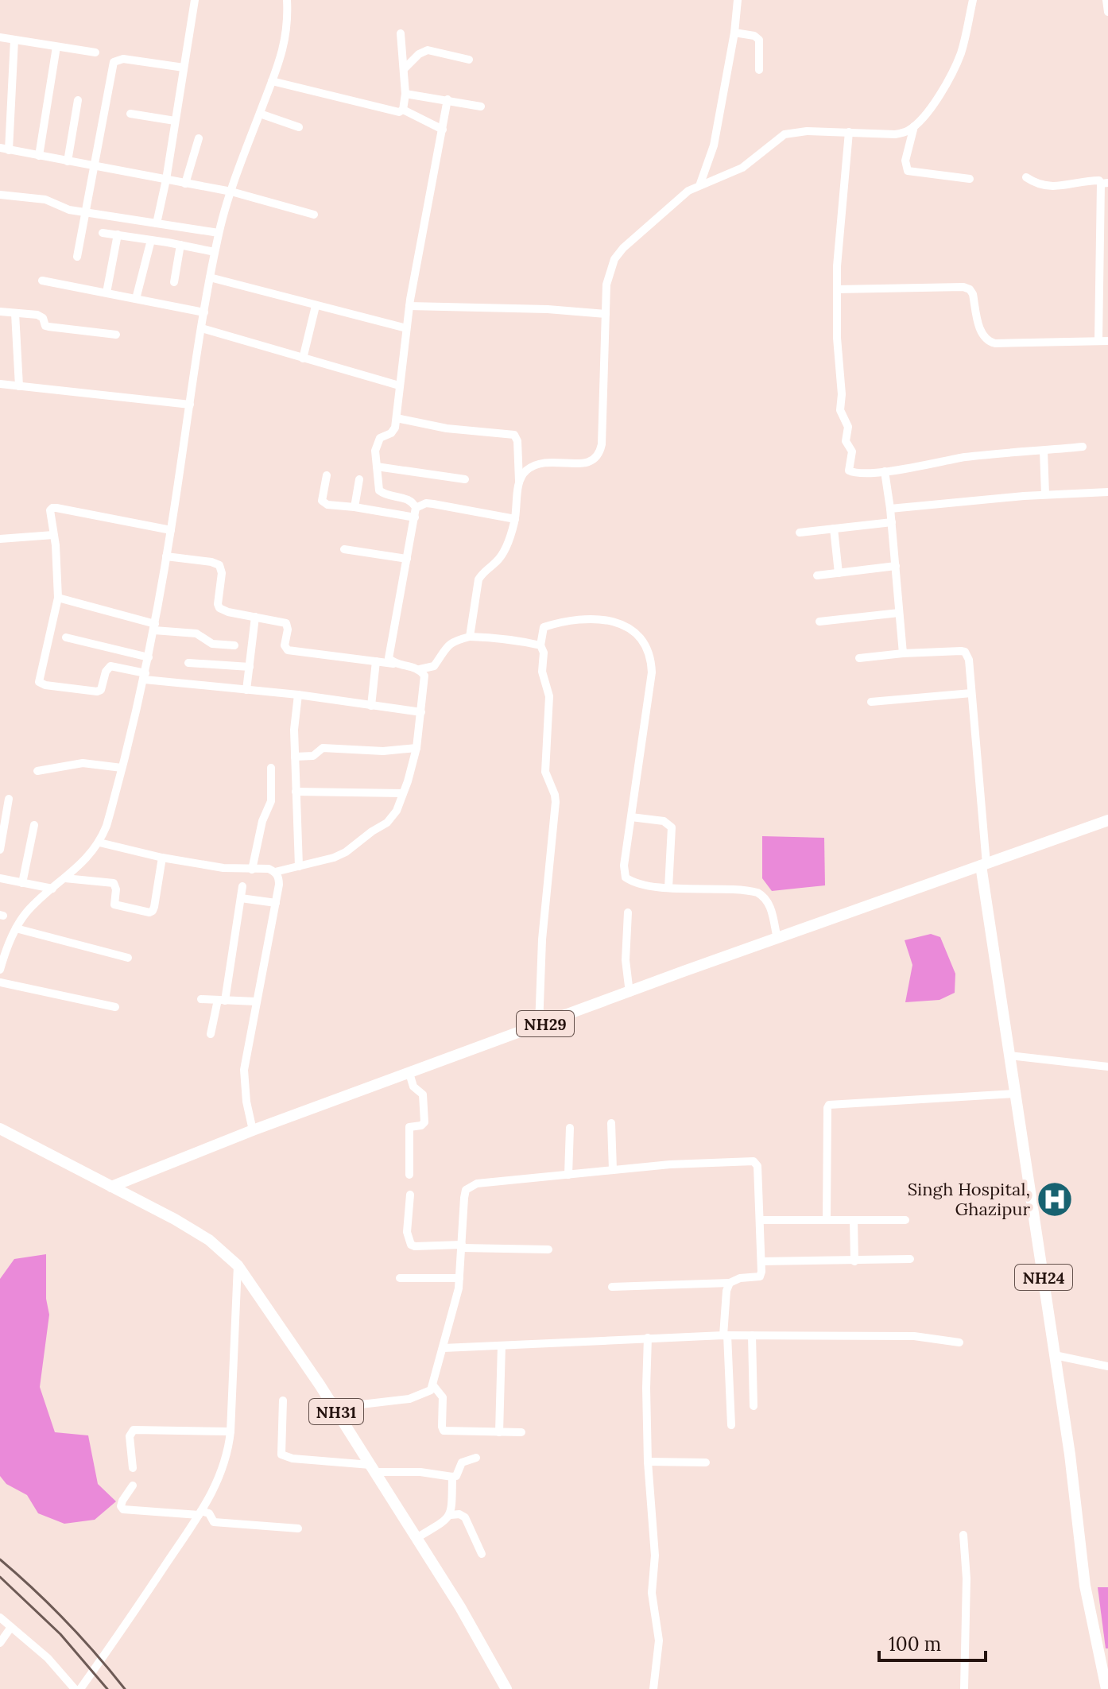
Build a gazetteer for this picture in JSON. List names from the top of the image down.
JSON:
{
  "streets": {
    "highway": ["NH29", "NH24", "NH31"]
  },
  "crossings": [
    ["NH29", "NH24"],
    ["NH29", "NH31"]
  ],
  "places": {
    "hospital": ["Singh Hospital, Ghazipur"]
  },
  "scale_bar": "100 m"
}
